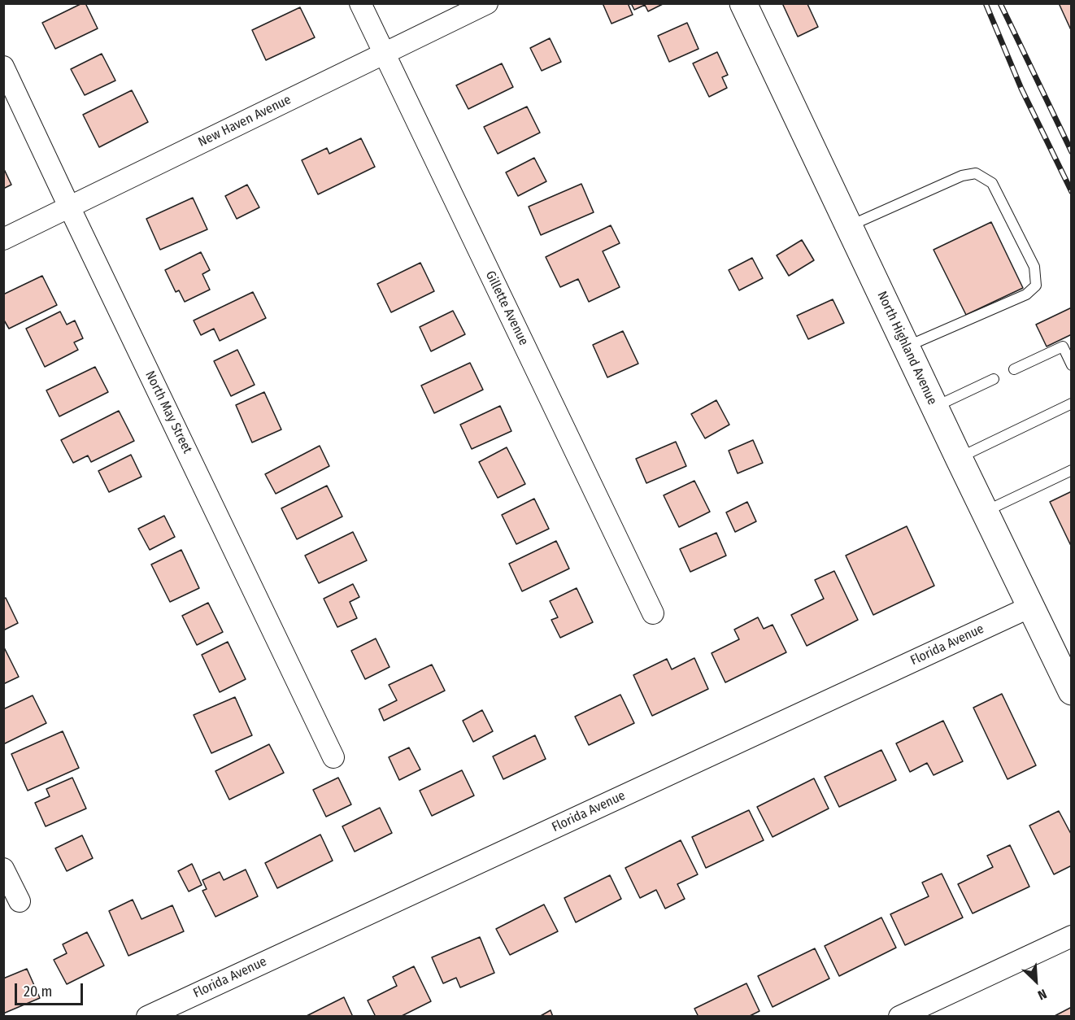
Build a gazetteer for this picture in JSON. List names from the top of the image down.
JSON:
{
  "streets": {
    "street": [
      "New Haven Avenue",
      "Gillette Avenue",
      "North Highland Avenue",
      "North May Street",
      "Florida Avenue"
    ]
  },
  "crossings": [
    ["New Haven Avenue", "Gillette Avenue"],
    ["New Haven Avenue", "North May Street"],
    ["North Highland Avenue", "Florida Avenue"]
  ],
  "scale_bar": "20 m",
  "north": "bottom right"
}
